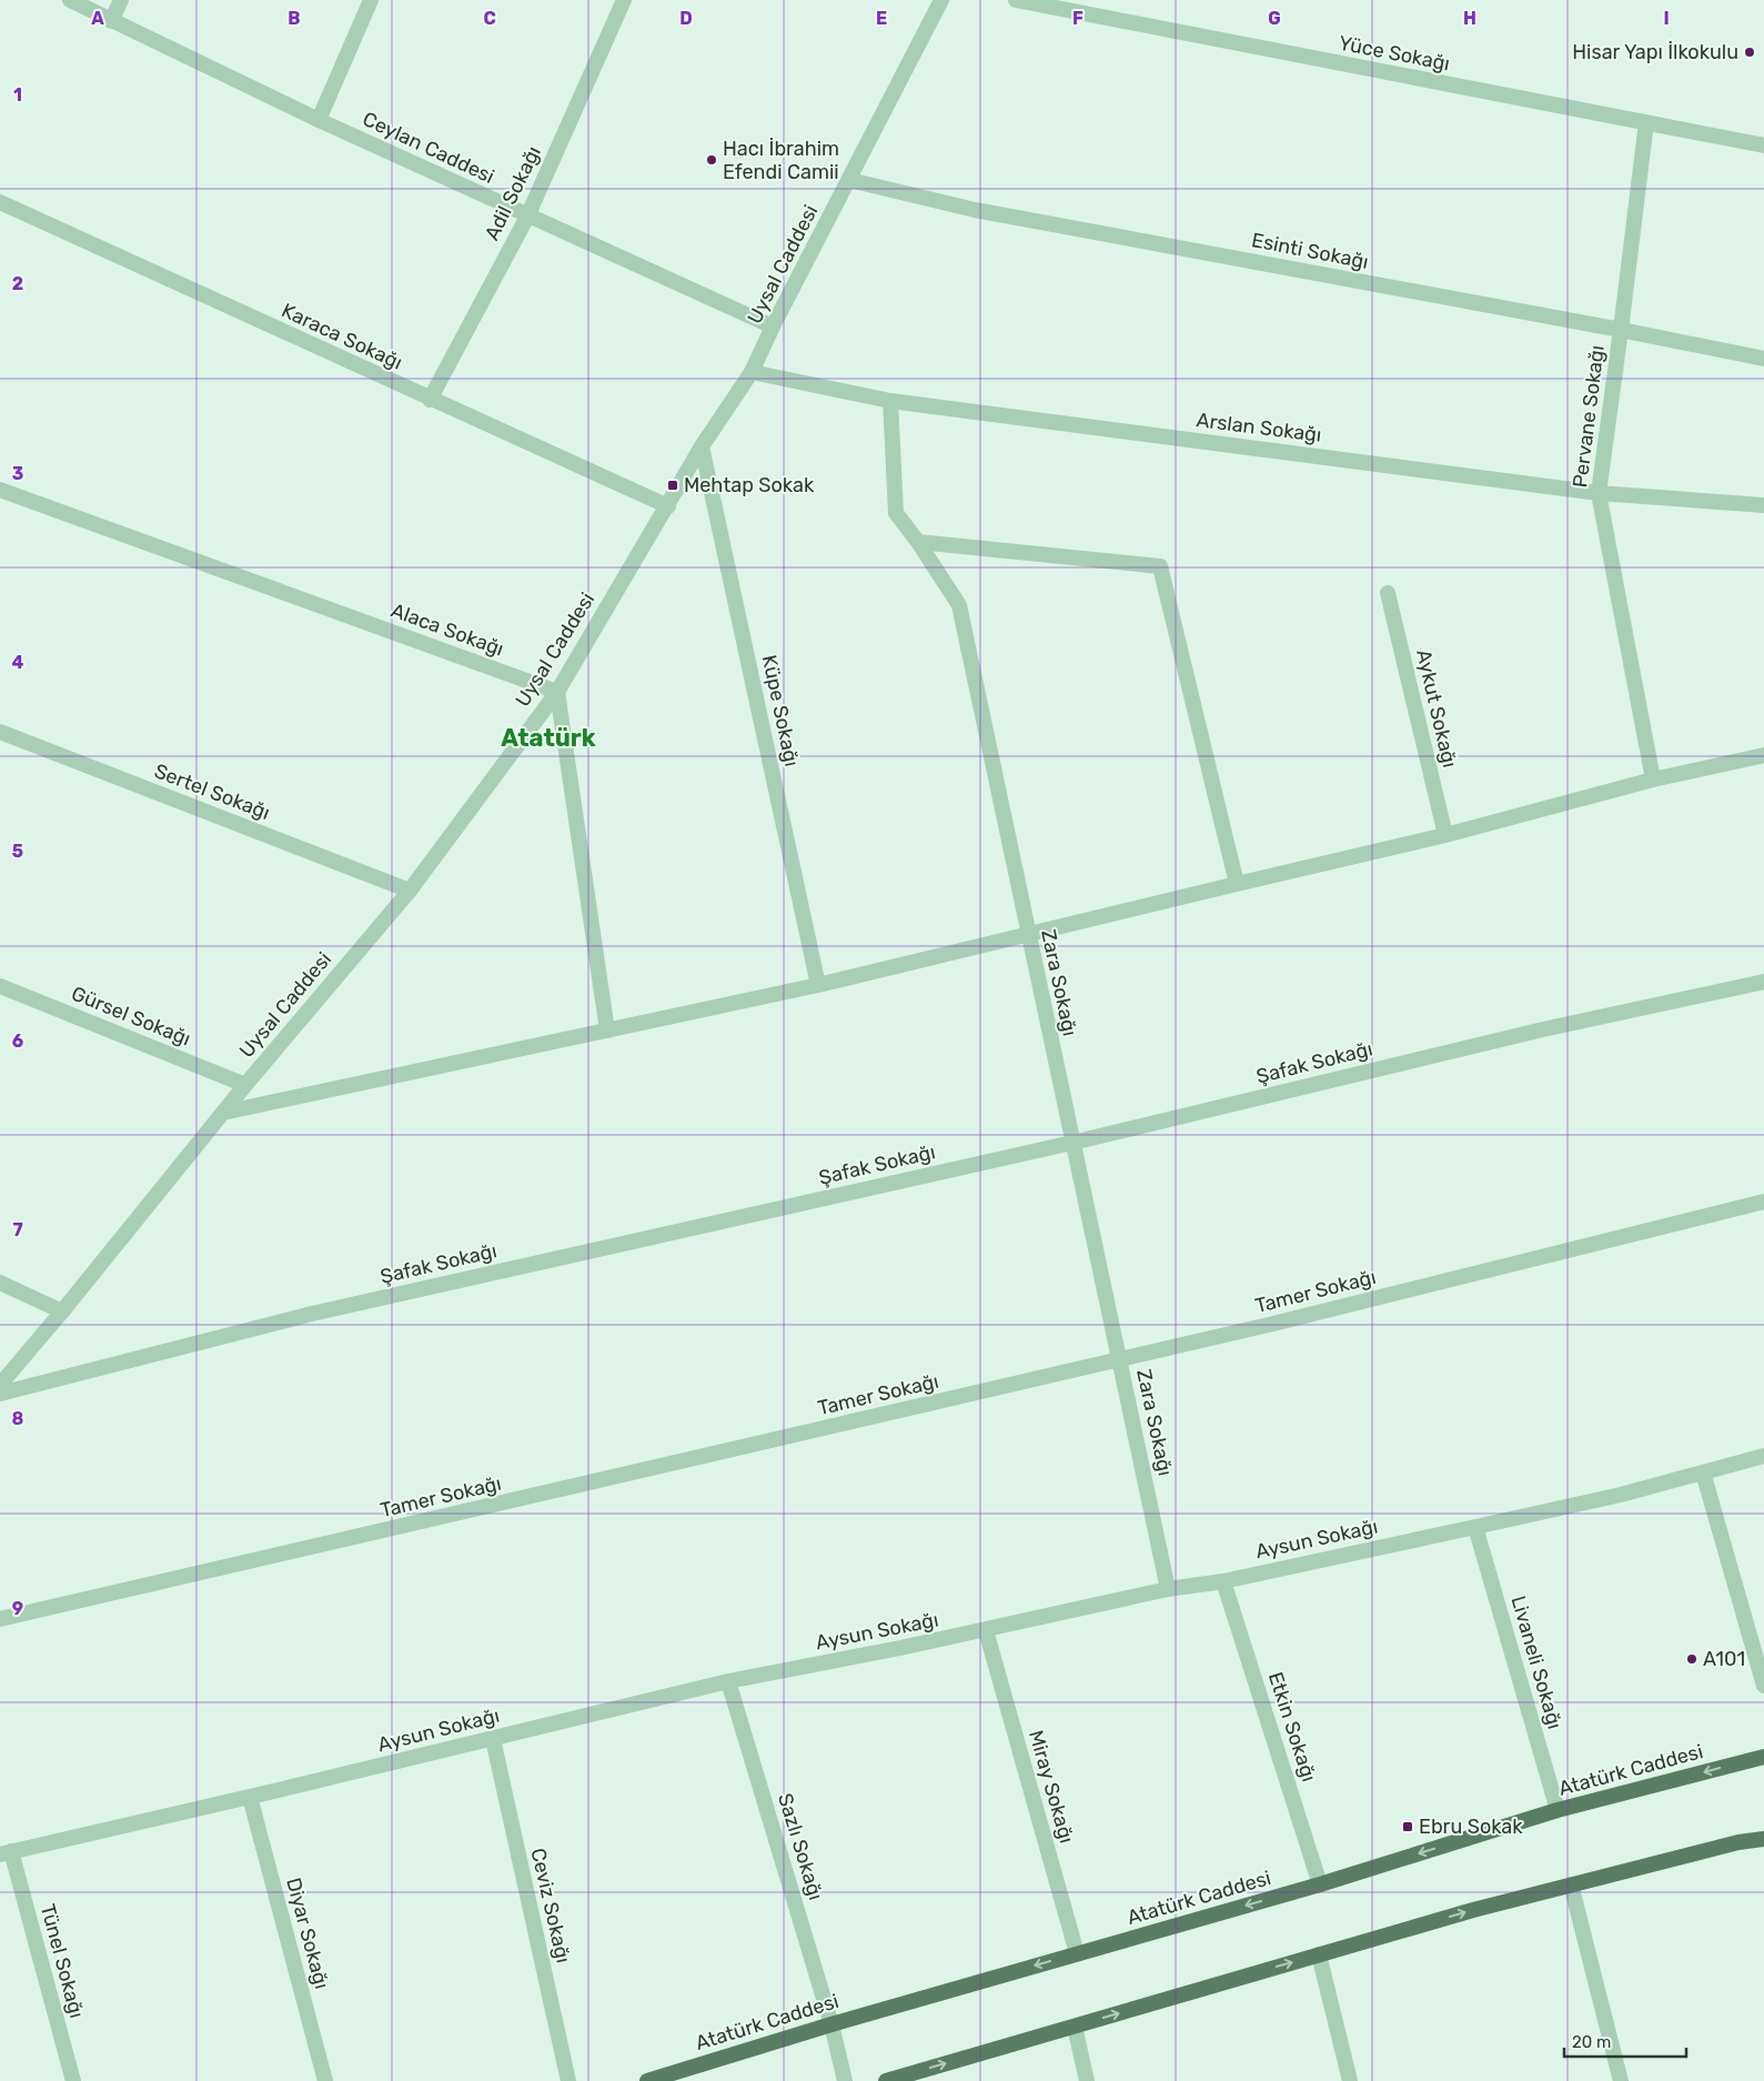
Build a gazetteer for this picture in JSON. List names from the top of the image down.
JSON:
{
  "streets": {
    "main road": ["Atatürk Caddesi"],
    "street": [
      "Yüce Sokağı",
      "Ceylan Caddesi",
      "Adil Sokağı",
      "Esinti Sokağı",
      "Uysal Caddesi",
      "Karaca Sokağı",
      "Pervane Sokağı",
      "Arslan Sokağı",
      "Alaca Sokağı",
      "Aykut Sokağı",
      "Küpe Sokağı",
      "Sertel Sokağı",
      "Zara Sokağı",
      "Gürsel Sokağı",
      "Şafak Sokağı",
      "Tamer Sokağı",
      "Aysun Sokağı",
      "Livaneli Sokağı",
      "Etkin Sokağı",
      "Miray Sokağı",
      "Sazlı Sokağı",
      "Ceviz Sokağı",
      "Diyar Sokağı",
      "Tünel Sokağı"
    ]
  },
  "crossings": [
    ["Yüce Sokağı", "Pervane Sokağı"],
    ["Ceylan Caddesi", "Adil Sokağı"],
    ["Ceylan Caddesi", "Uysal Caddesi"],
    ["Adil Sokağı", "Karaca Sokağı"],
    ["Esinti Sokağı", "Uysal Caddesi"],
    ["Esinti Sokağı", "Pervane Sokağı"],
    ["Uysal Caddesi", "Karaca Sokağı"],
    ["Uysal Caddesi", "Arslan Sokağı"],
    ["Uysal Caddesi", "Alaca Sokağı"],
    ["Uysal Caddesi", "Küpe Sokağı"],
    ["Uysal Caddesi", "Sertel Sokağı"],
    ["Uysal Caddesi", "Gürsel Sokağı"],
    ["Pervane Sokağı", "Arslan Sokağı"],
    ["Arslan Sokağı", "Zara Sokağı"],
    ["Zara Sokağı", "Şafak Sokağı"],
    ["Zara Sokağı", "Tamer Sokağı"],
    ["Zara Sokağı", "Aysun Sokağı"],
    ["Aysun Sokağı", "Livaneli Sokağı"],
    ["Aysun Sokağı", "Etkin Sokağı"],
    ["Aysun Sokağı", "Miray Sokağı"],
    ["Aysun Sokağı", "Sazlı Sokağı"],
    ["Aysun Sokağı", "Ceviz Sokağı"],
    ["Aysun Sokağı", "Diyar Sokağı"],
    ["Aysun Sokağı", "Tünel Sokağı"],
    ["Livaneli Sokağı", "Atatürk Caddesi"],
    ["Etkin Sokağı", "Atatürk Caddesi"],
    ["Atatürk Caddesi", "Miray Sokağı"],
    ["Atatürk Caddesi", "Sazlı Sokağı"]
  ],
  "districts": ["Atatürk"],
  "places": {
    "other": ["Hisar Yapı İlkokulu", "Hacı İbrahim Efendi Camii", "A101"],
    "transit": ["Mehtap Sokak", "Ebru Sokak"]
  },
  "scale_bar": "20 m",
  "grid": {
    "columns": [
      "A",
      "B",
      "C",
      "D",
      "E",
      "F",
      "G",
      "H",
      "I"
    ],
    "rows": [
      "1",
      "2",
      "3",
      "4",
      "5",
      "6",
      "7",
      "8",
      "9"
    ]
  }
}
